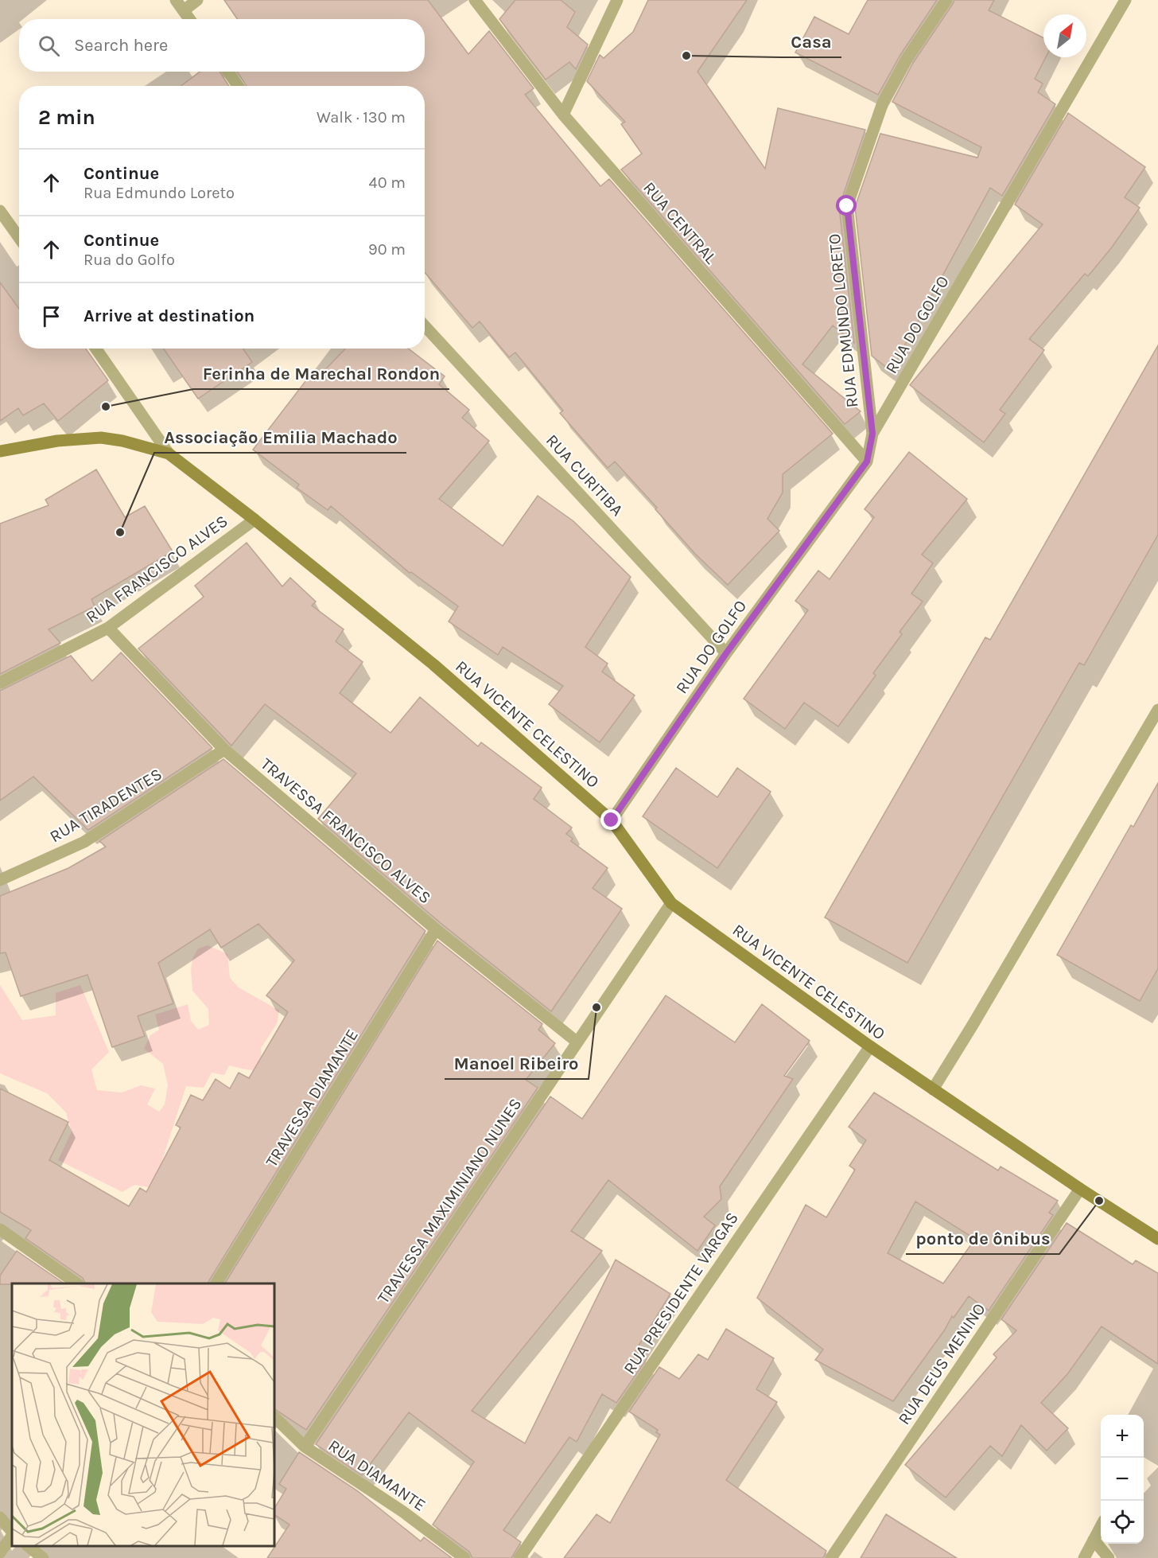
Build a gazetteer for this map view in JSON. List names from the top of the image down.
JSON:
{
  "streets": {
    "street": [
      "RUA CENTRAL",
      "RUA EDMUNDO LORETO",
      "RUA DO GOLFO",
      "RUA CURITIBA",
      "RUA FRANCISCO ALVES",
      "RUA VICENTE CELESTINO",
      "RUA TIRADENTES",
      "TRAVESSA FRANCISCO ALVES",
      "TRAVESSA DIAMANTE",
      "TRAVESSA MAXIMINIANO NUNES",
      "RUA PRESIDENTE VARGAS",
      "RUA DEUS MENINO",
      "RUA DIAMANTE"
    ]
  },
  "crossings": [
    ["RUA CENTRAL", "RUA DO GOLFO"],
    ["RUA EDMUNDO LORETO", "RUA DO GOLFO"],
    ["RUA DO GOLFO", "RUA CURITIBA"],
    ["RUA DO GOLFO", "RUA VICENTE CELESTINO"],
    ["RUA FRANCISCO ALVES", "RUA VICENTE CELESTINO"],
    ["RUA FRANCISCO ALVES", "TRAVESSA FRANCISCO ALVES"],
    ["RUA VICENTE CELESTINO", "TRAVESSA MAXIMINIANO NUNES"],
    ["RUA VICENTE CELESTINO", "RUA PRESIDENTE VARGAS"],
    ["RUA VICENTE CELESTINO", "RUA DEUS MENINO"],
    ["RUA TIRADENTES", "TRAVESSA FRANCISCO ALVES"],
    ["TRAVESSA FRANCISCO ALVES", "TRAVESSA DIAMANTE"],
    ["TRAVESSA FRANCISCO ALVES", "TRAVESSA MAXIMINIANO NUNES"],
    ["TRAVESSA MAXIMINIANO NUNES", "RUA DIAMANTE"]
  ],
  "places": [
    "Casa",
    "Ferinha de Marechal Rondon",
    "Associação Emilia Machado",
    "Manoel Ribeiro",
    "ponto de ônibus"
  ],
  "north": "top right",
  "page": {
    "search": "Search here",
    "heading": ["2 min", "Walk · 130 m"],
    "list": [
      ["Continue", "Rua Edmundo Loreto", "40 m"],
      ["Continue", "Rua do Golfo", "90 m"],
      "Arrive at destination"
    ],
    "map_buttons": ["+", "−"]
  }
}
